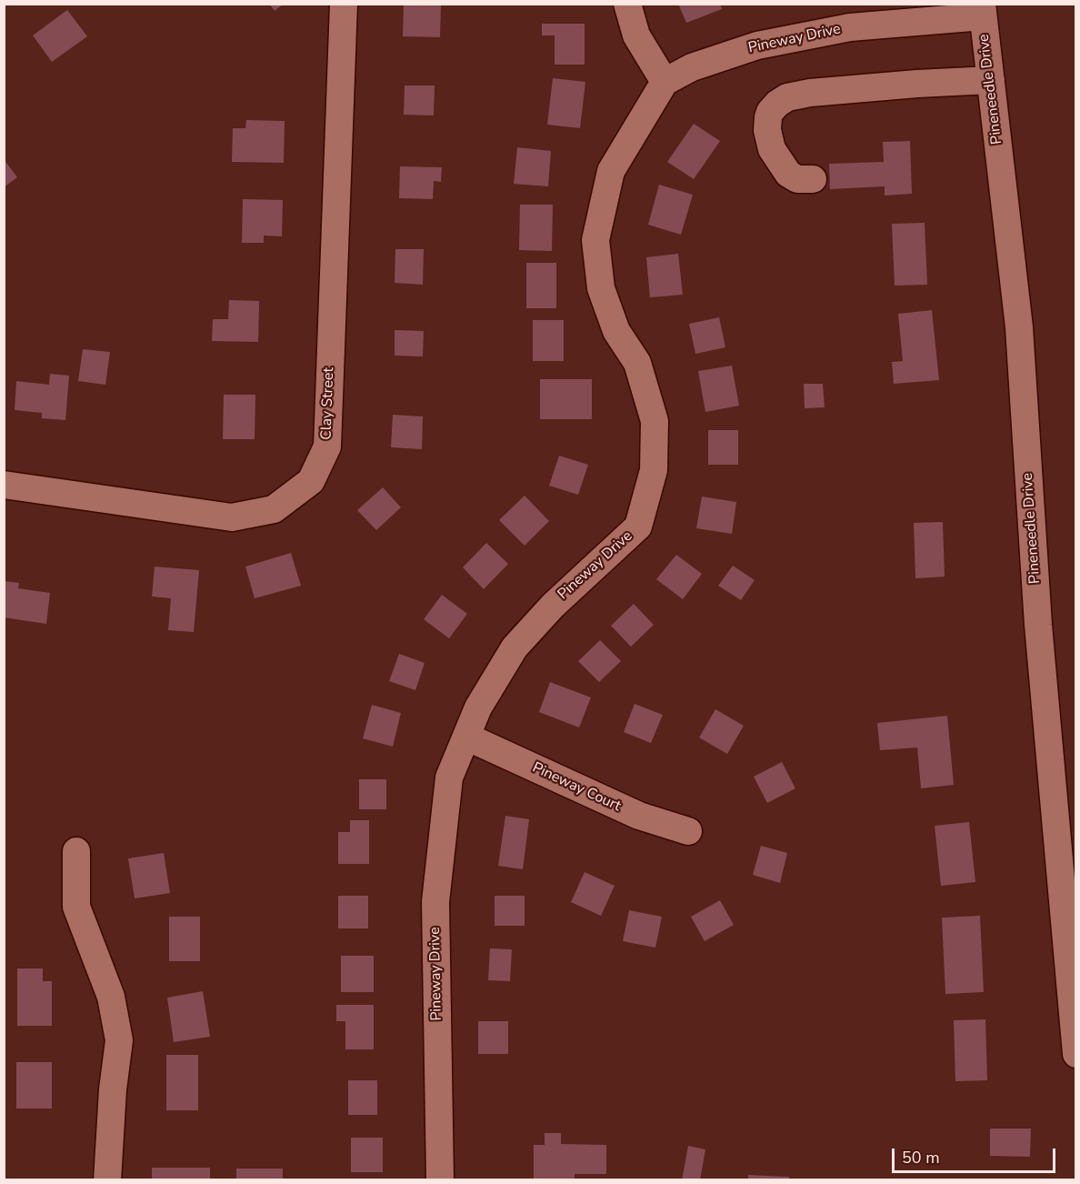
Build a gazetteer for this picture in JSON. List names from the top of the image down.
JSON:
{
  "streets": {
    "street": [
      "Pineway Drive",
      "Pineneedle Drive",
      "Clay Street",
      "Pineway Court"
    ]
  },
  "crossings": [
    ["Pineway Drive", "Pineneedle Drive"],
    ["Pineway Drive", "Pineway Court"]
  ],
  "scale_bar": "50 m"
}
